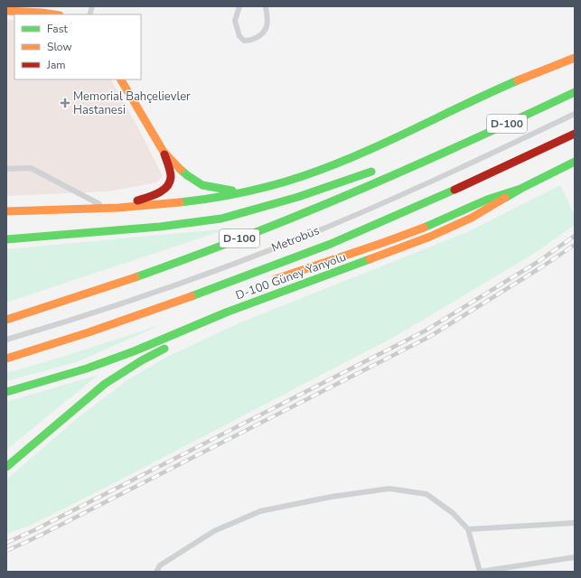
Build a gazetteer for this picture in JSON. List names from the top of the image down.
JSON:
{
  "streets": {
    "main road": ["D-100", "D-100 Güney Yanyolu"],
    "lane": ["Metrobüs"]
  },
  "places": {
    "health": ["Memorial Bahçelievler Hastanesi"]
  },
  "legend": ["Fast", "Slow", "Jam"]
}
